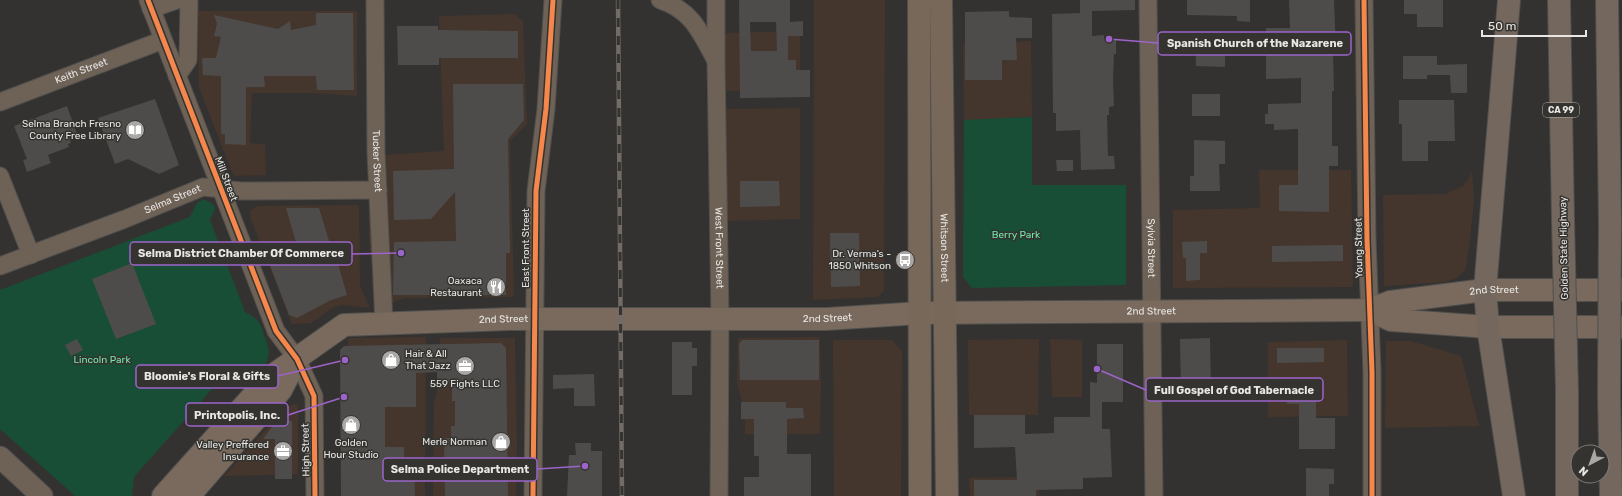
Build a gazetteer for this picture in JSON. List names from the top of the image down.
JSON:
{
  "streets": {
    "highway": ["CA 99", "Golden State Highway"],
    "main road": ["Whitson Street", "2nd Street"],
    "street": [
      "Keith Street",
      "Tucker Street",
      "Mill Street",
      "Selma Street",
      "East Front Street",
      "West Front Street",
      "Sylvia Street",
      "Young Street",
      "High Street"
    ]
  },
  "crossings": [
    ["Keith Street", "Mill Street"],
    ["Tucker Street", "Selma Street"],
    ["Tucker Street", "2nd Street"],
    ["Mill Street", "Selma Street"],
    ["Mill Street", "2nd Street"],
    ["Mill Street", "High Street"],
    ["East Front Street", "2nd Street"],
    ["West Front Street", "2nd Street"],
    ["Whitson Street", "2nd Street"],
    ["Sylvia Street", "2nd Street"],
    ["Young Street", "2nd Street"],
    ["2nd Street", "High Street"]
  ],
  "parks": ["Berry Park", "Lincoln Park"],
  "places": {
    "other": [
      "Spanish Church of the Nazarene",
      "Selma District Chamber Of Commerce",
      "Bloomie's Floral & Gifts",
      "Full Gospel of God Tabernacle",
      "Printopolis, Inc.",
      "Selma Police Department"
    ],
    "library": ["Selma Branch Fresno County Free Library"],
    "bus stop": ["Dr. Verma's - 1850 Whitson"],
    "restaurant": ["Oaxaca Restaurant"],
    "shop": ["Hair & All That Jazz", "Golden Hour Studio", "Merle Norman"],
    "office": ["559 Fights LLC", "Valley Preffered Insurance"]
  },
  "scale_bar": "50 m",
  "north": "bottom left"
}
